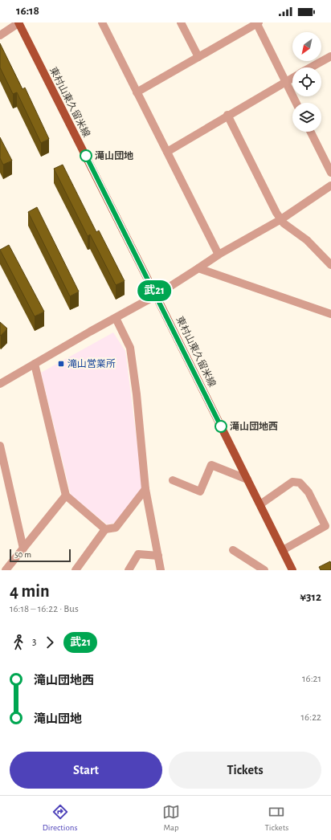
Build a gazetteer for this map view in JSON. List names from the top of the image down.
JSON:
{
  "streets": {
    "main road": ["東村山東久留米線"]
  },
  "places": {
    "other": ["滝山団地", "滝山団地西"],
    "transit": ["滝山営業所"]
  },
  "lines": ["bus line 武21"],
  "scale_bar": "50 m",
  "north": "bottom left",
  "page": {
    "status": "16:18",
    "on_map": "武21",
    "scale": "50 m",
    "heading": ["4 min", "16:18 – 16:22 · Bus", "¥312"],
    "legs": ["3", "武21"],
    "list": [
      {
        "name": "滝山団地西",
        "value": "16:21"
      },
      {
        "name": "滝山団地",
        "value": "16:22"
      }
    ],
    "buttons": ["Start", "Tickets"],
    "tabs": ["Directions", "Map", "Tickets"]
  }
}
